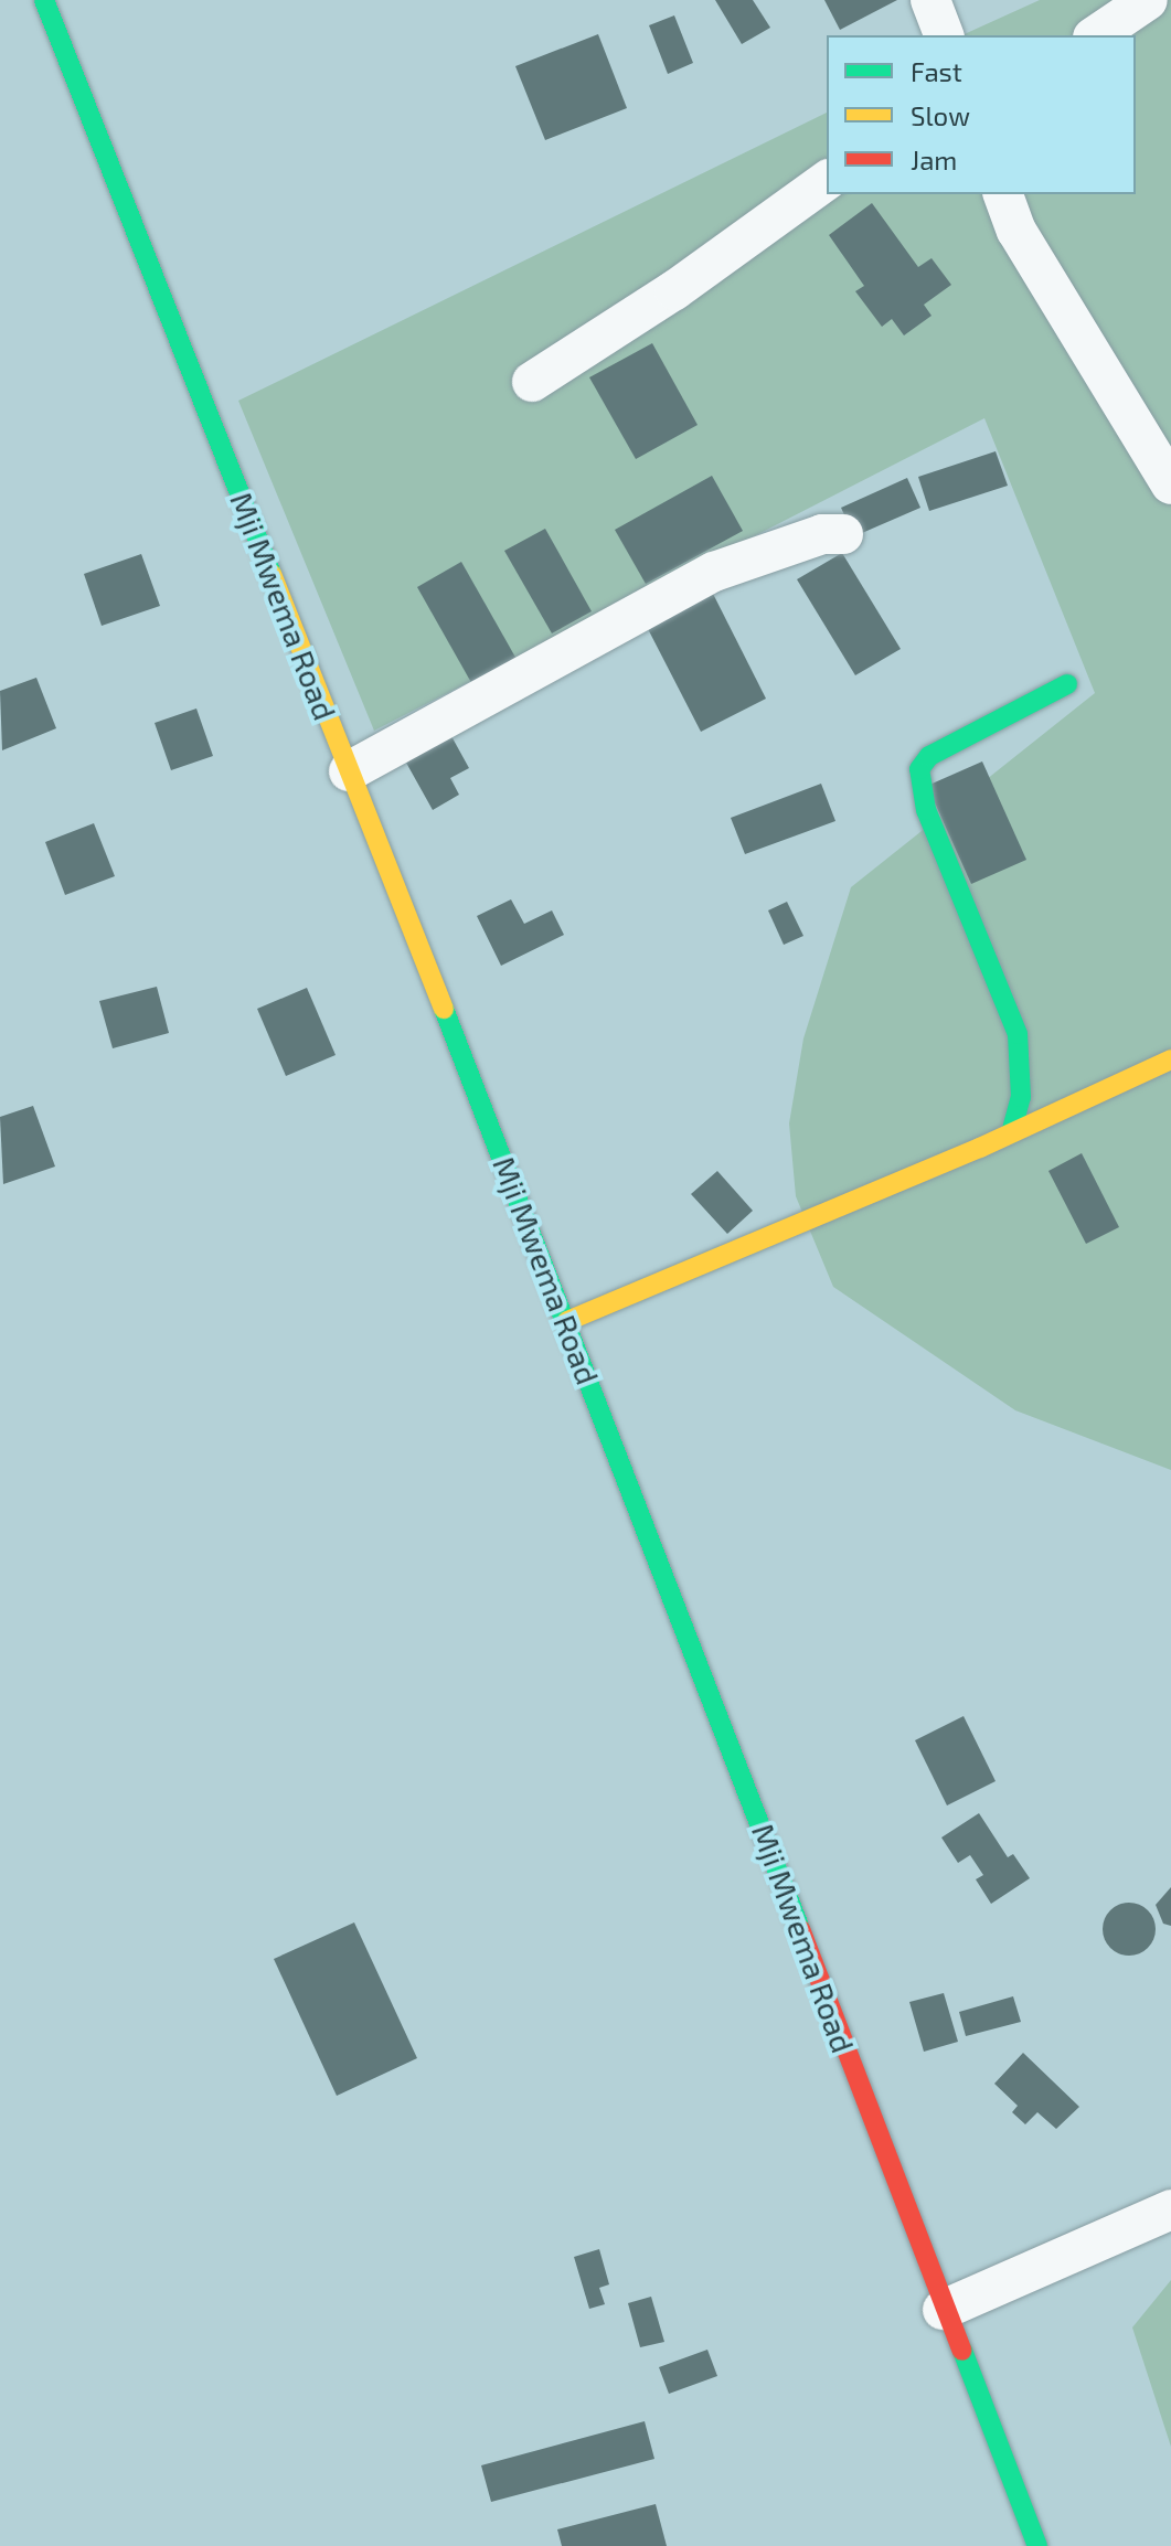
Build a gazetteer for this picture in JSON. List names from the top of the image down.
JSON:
{
  "streets": {
    "main road": ["Mji Mwema Road"]
  },
  "legend": ["Fast", "Slow", "Jam"]
}
